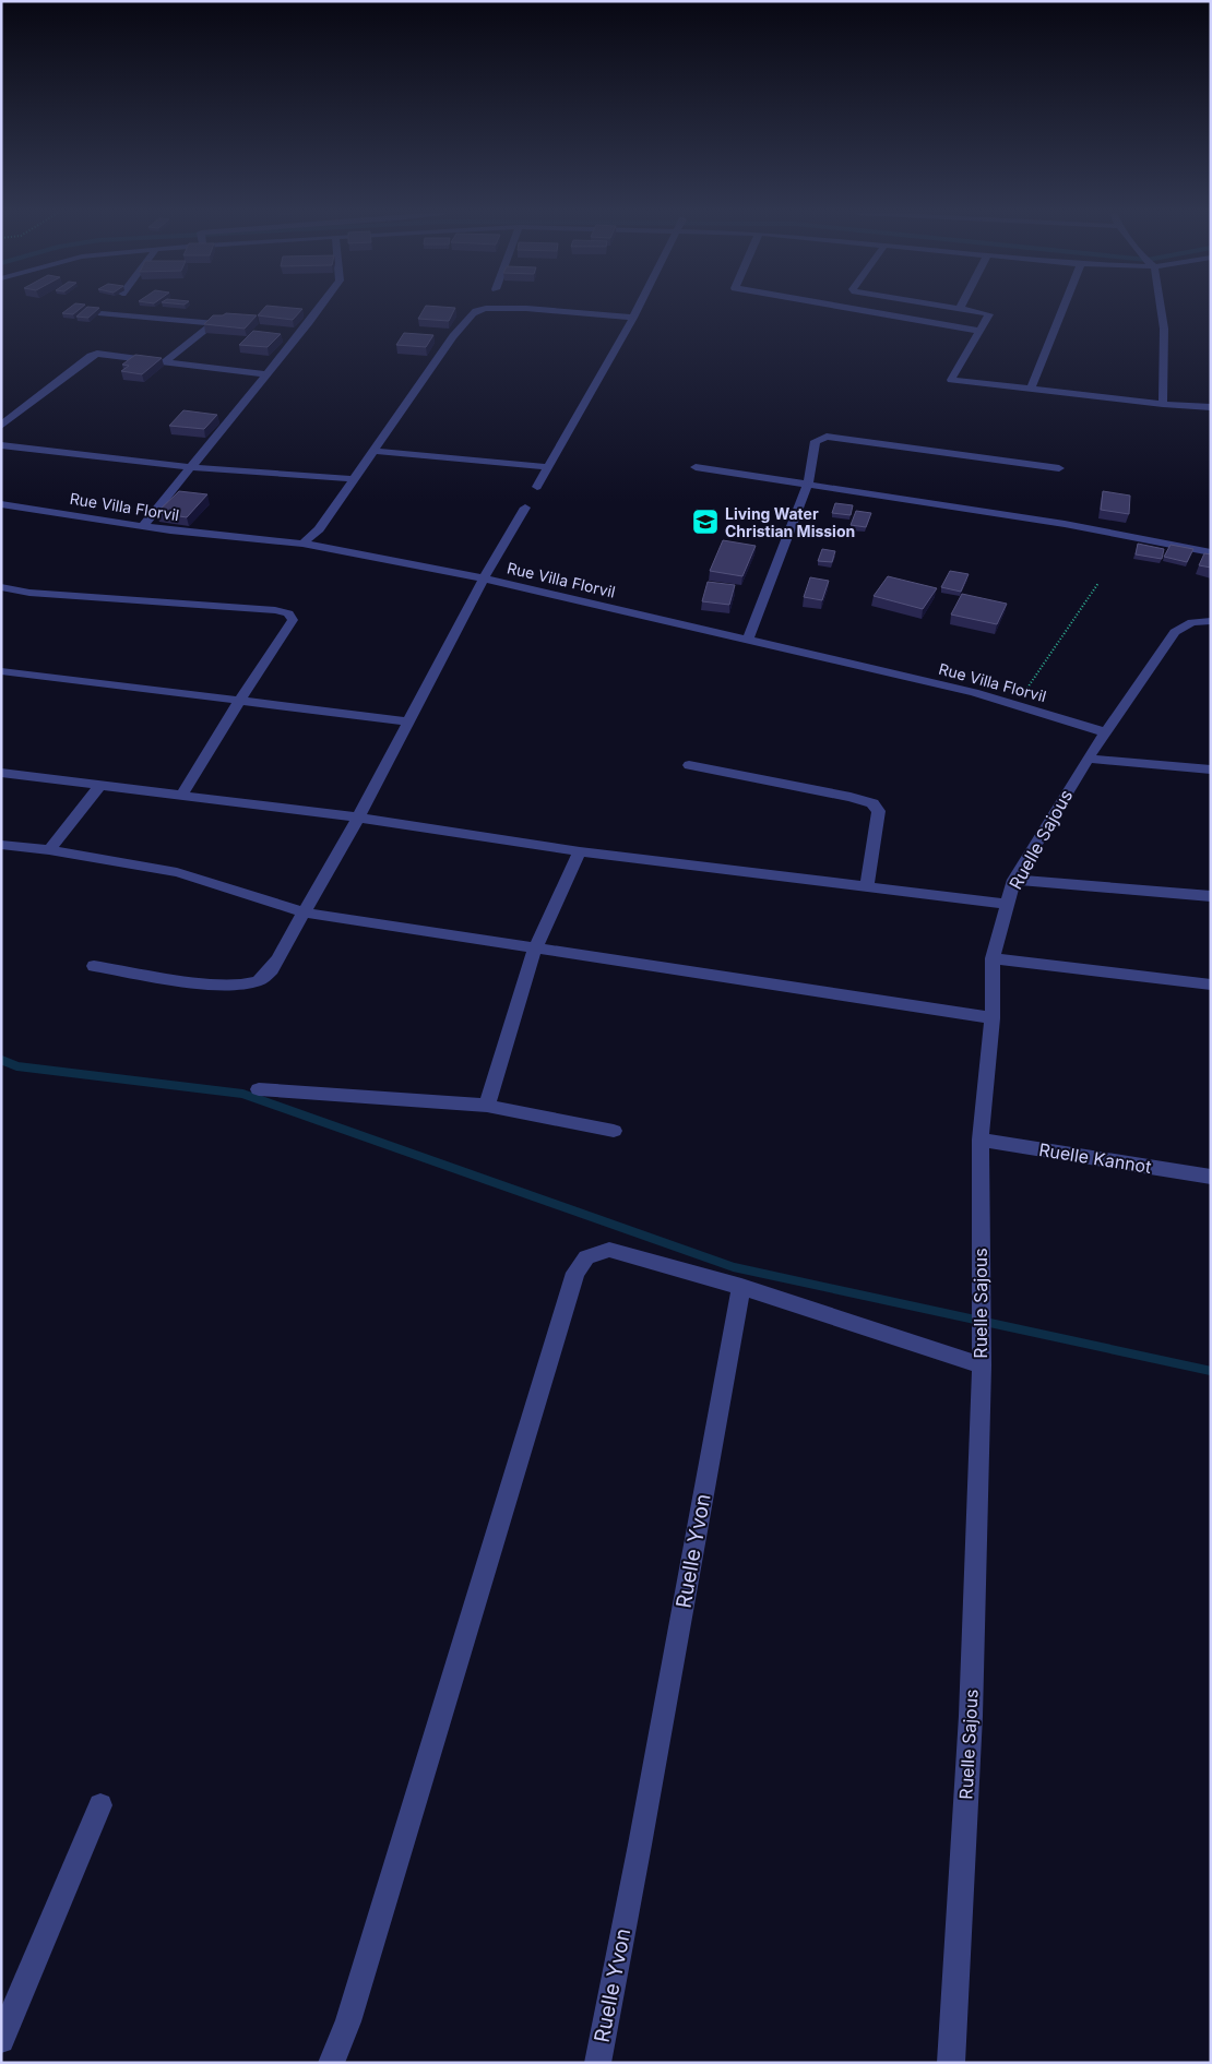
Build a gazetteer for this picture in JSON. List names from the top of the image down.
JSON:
{
  "streets": {
    "street": [
      "Rue Villa Florvil",
      "Ruelle Sajous",
      "Ruelle Kannot",
      "Ruelle Yvon"
    ]
  },
  "crossings": [
    ["Rue Villa Florvil", "Ruelle Sajous"],
    ["Ruelle Sajous", "Ruelle Kannot"]
  ],
  "places": {
    "school or university": ["Living Water Christian Mission"]
  }
}
